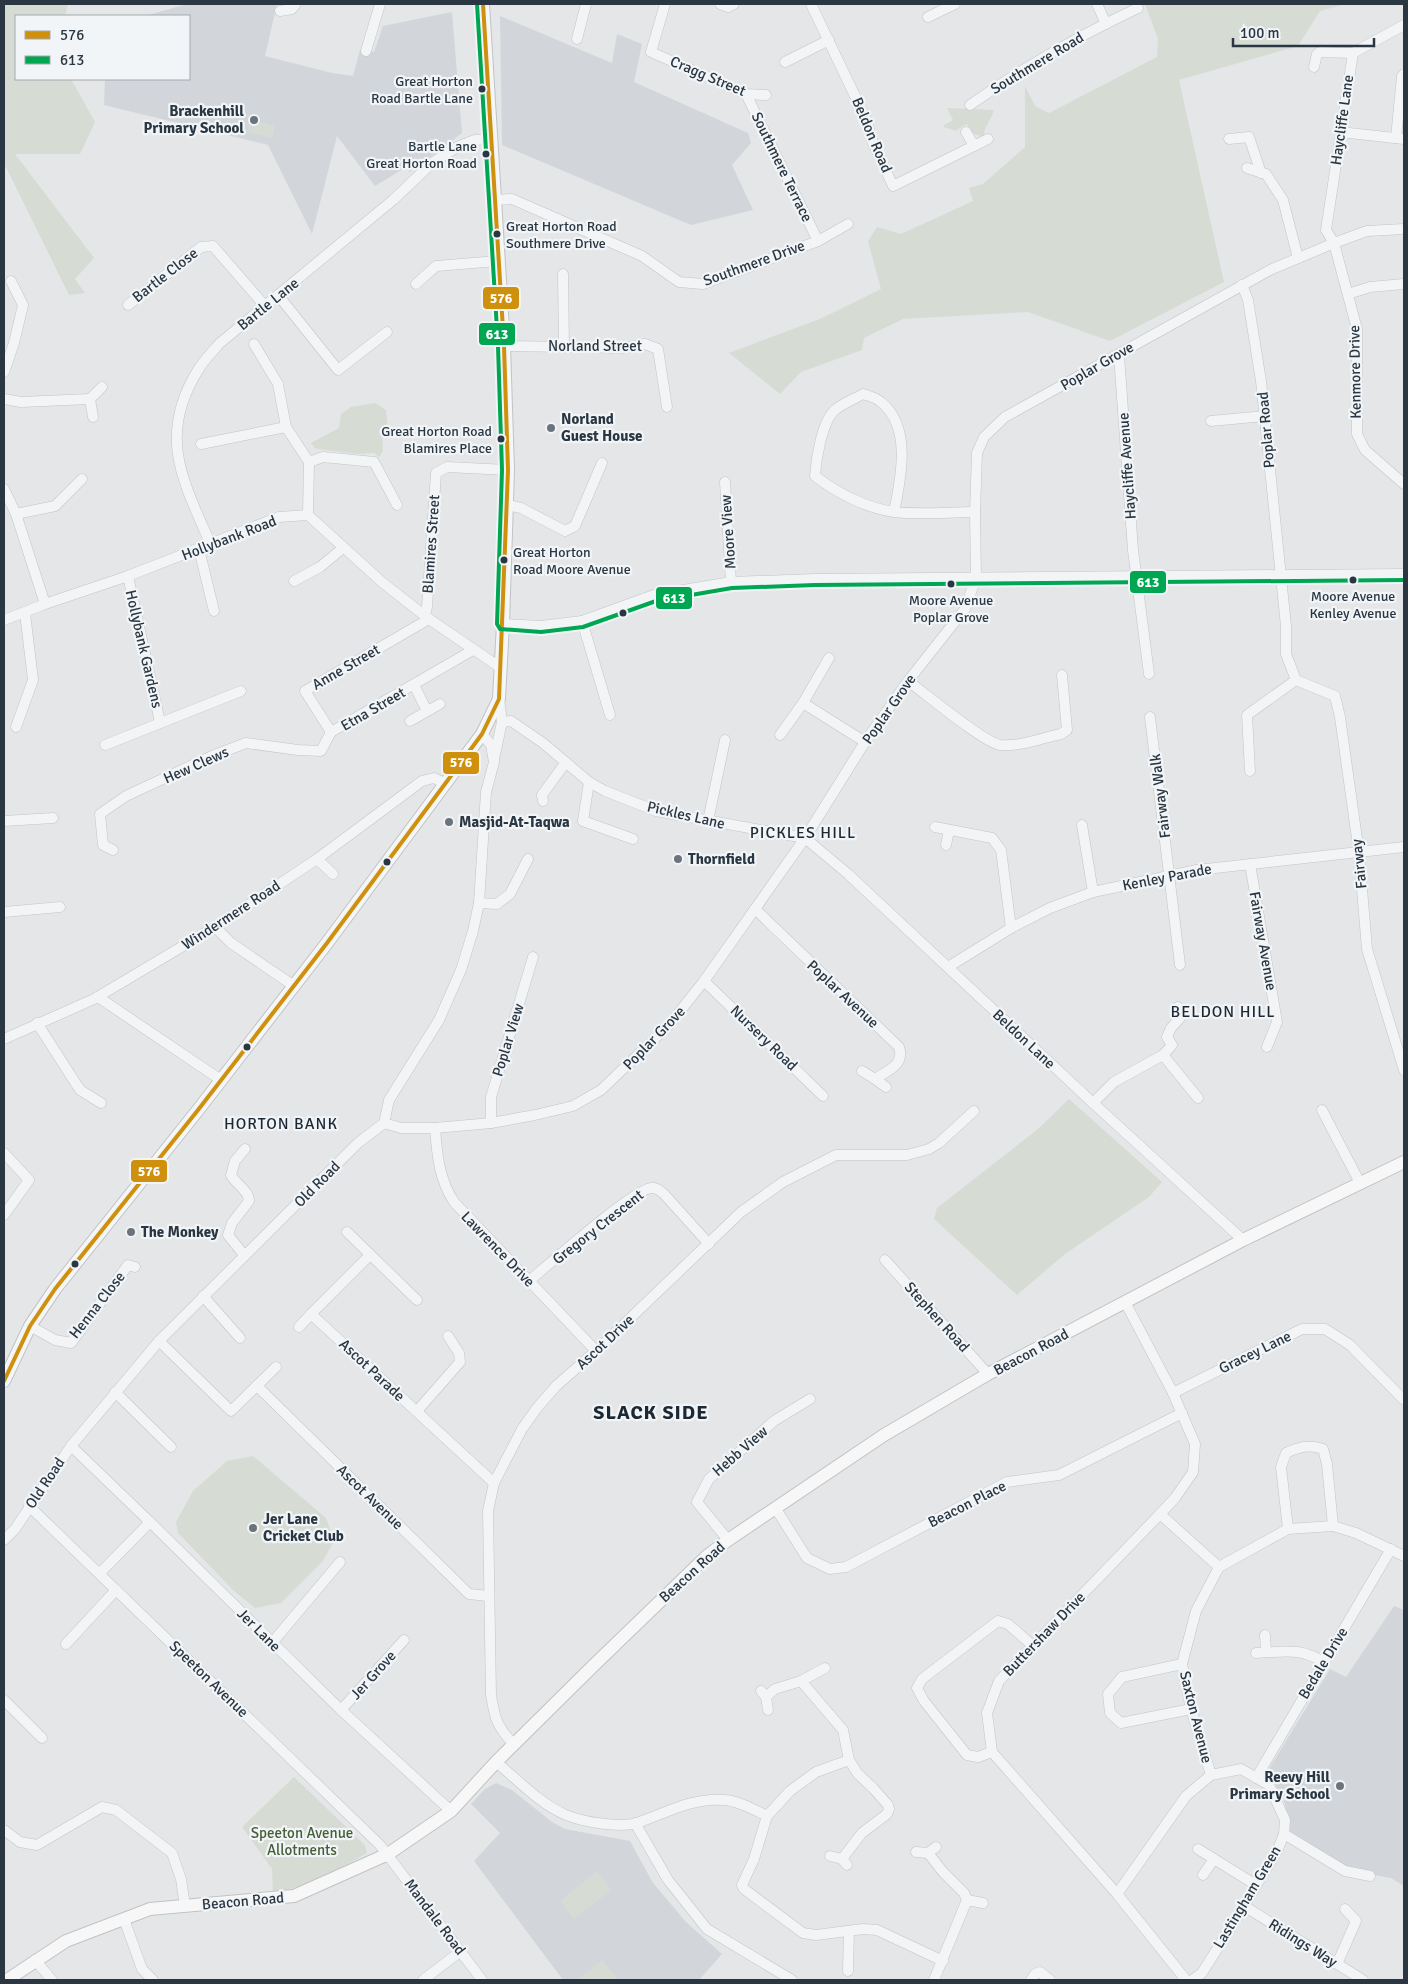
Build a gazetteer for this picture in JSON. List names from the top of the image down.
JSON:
{
  "streets": {
    "main road": ["Beacon Road"],
    "street": [
      "Southmere Road",
      "Cragg Street",
      "Haycliffe Lane",
      "Beldon Road",
      "Southmere Terrace",
      "Southmere Drive",
      "Bartle Close",
      "Bartle Lane",
      "Norland Street",
      "Poplar Grove",
      "Kenmore Drive",
      "Poplar Road",
      "Haycliffe Avenue",
      "Moore View",
      "Hollybank Road",
      "Blamires Street",
      "Hollybank Gardens",
      "Anne Street",
      "Etna Street",
      "Hew Clews",
      "Fairway Walk",
      "Pickles Lane",
      "Fairway",
      "Kenley Parade",
      "Windermere Road",
      "Fairway Avenue",
      "Poplar Avenue",
      "Nursery Road",
      "Beldon Lane",
      "Poplar View",
      "Old Road",
      "Gregory Crescent",
      "Lawrence Drive",
      "Henna Close",
      "Stephen Road",
      "Ascot Drive",
      "Gracey Lane",
      "Ascot Parade",
      "Hebb View",
      "Ascot Avenue",
      "Beacon Place",
      "Jer Lane",
      "Buttershaw Drive",
      "Bedale Drive",
      "Jer Grove",
      "Speeton Avenue",
      "Saxton Avenue",
      "Lastingham Green",
      "Mandale Road",
      "Ridings Way"
    ]
  },
  "crossings": [
    ["Cragg Street", "Southmere Terrace"],
    ["Haycliffe Lane", "Poplar Grove"],
    ["Haycliffe Lane", "Kenmore Drive"],
    ["Southmere Terrace", "Southmere Drive"],
    ["Bartle Close", "Bartle Lane"],
    ["Bartle Lane", "Hollybank Road"],
    ["Poplar Grove", "Kenmore Drive"],
    ["Poplar Grove", "Poplar Road"],
    ["Poplar Grove", "Haycliffe Avenue"],
    ["Poplar Grove", "Pickles Lane"],
    ["Poplar Grove", "Poplar Avenue"],
    ["Poplar Grove", "Nursery Road"],
    ["Poplar Grove", "Beldon Lane"],
    ["Poplar Grove", "Poplar View"],
    ["Poplar Grove", "Old Road"],
    ["Poplar Grove", "Lawrence Drive"],
    ["Poplar Road", "Fairway"],
    ["Hollybank Road", "Hollybank Gardens"],
    ["Blamires Street", "Anne Street"],
    ["Anne Street", "Etna Street"],
    ["Anne Street", "Hew Clews"],
    ["Etna Street", "Hew Clews"],
    ["Fairway Walk", "Kenley Parade"],
    ["Pickles Lane", "Beldon Lane"],
    ["Fairway", "Kenley Parade"],
    ["Kenley Parade", "Fairway Avenue"],
    ["Kenley Parade", "Beldon Lane"],
    ["Beldon Lane", "Beacon Road"],
    ["Old Road", "Jer Lane"],
    ["Old Road", "Speeton Avenue"],
    ["Gregory Crescent", "Lawrence Drive"],
    ["Gregory Crescent", "Ascot Drive"],
    ["Lawrence Drive", "Ascot Drive"],
    ["Stephen Road", "Beacon Road"],
    ["Ascot Drive", "Beacon Road"],
    ["Ascot Drive", "Ascot Parade"],
    ["Ascot Drive", "Ascot Avenue"],
    ["Beacon Road", "Hebb View"],
    ["Beacon Road", "Beacon Place"],
    ["Beacon Road", "Jer Lane"],
    ["Beacon Road", "Buttershaw Drive"],
    ["Beacon Road", "Speeton Avenue"],
    ["Beacon Road", "Mandale Road"],
    ["Gracey Lane", "Buttershaw Drive"],
    ["Beacon Place", "Buttershaw Drive"],
    ["Jer Lane", "Jer Grove"],
    ["Bedale Drive", "Lastingham Green"],
    ["Speeton Avenue", "Mandale Road"],
    ["Saxton Avenue", "Lastingham Green"],
    ["Lastingham Green", "Ridings Way"]
  ],
  "districts": [
    "PICKLES HILL",
    "BELDON HILL",
    "HORTON BANK",
    "SLACK SIDE"
  ],
  "parks": ["Speeton Avenue Allotments"],
  "places": [
    "Great Horton Road Bartle Lane",
    "Brackenhill Primary School",
    "Bartle Lane Great Horton Road",
    "Great Horton Road Southmere Drive",
    "Norland Guest House",
    "Great Horton Road Blamires Place",
    "Great Horton Road Moore Avenue",
    "Moore Avenue Kenley Avenue",
    "Moore Avenue Poplar Grove",
    "Masjid-At-Taqwa",
    "Thornfield",
    "The Monkey",
    "Jer Lane Cricket Club",
    "Reevy Hill Primary School"
  ],
  "lines": ["transit line 576", "transit line 613"],
  "legend": ["576", "613"],
  "scale_bar": "100 m"
}
